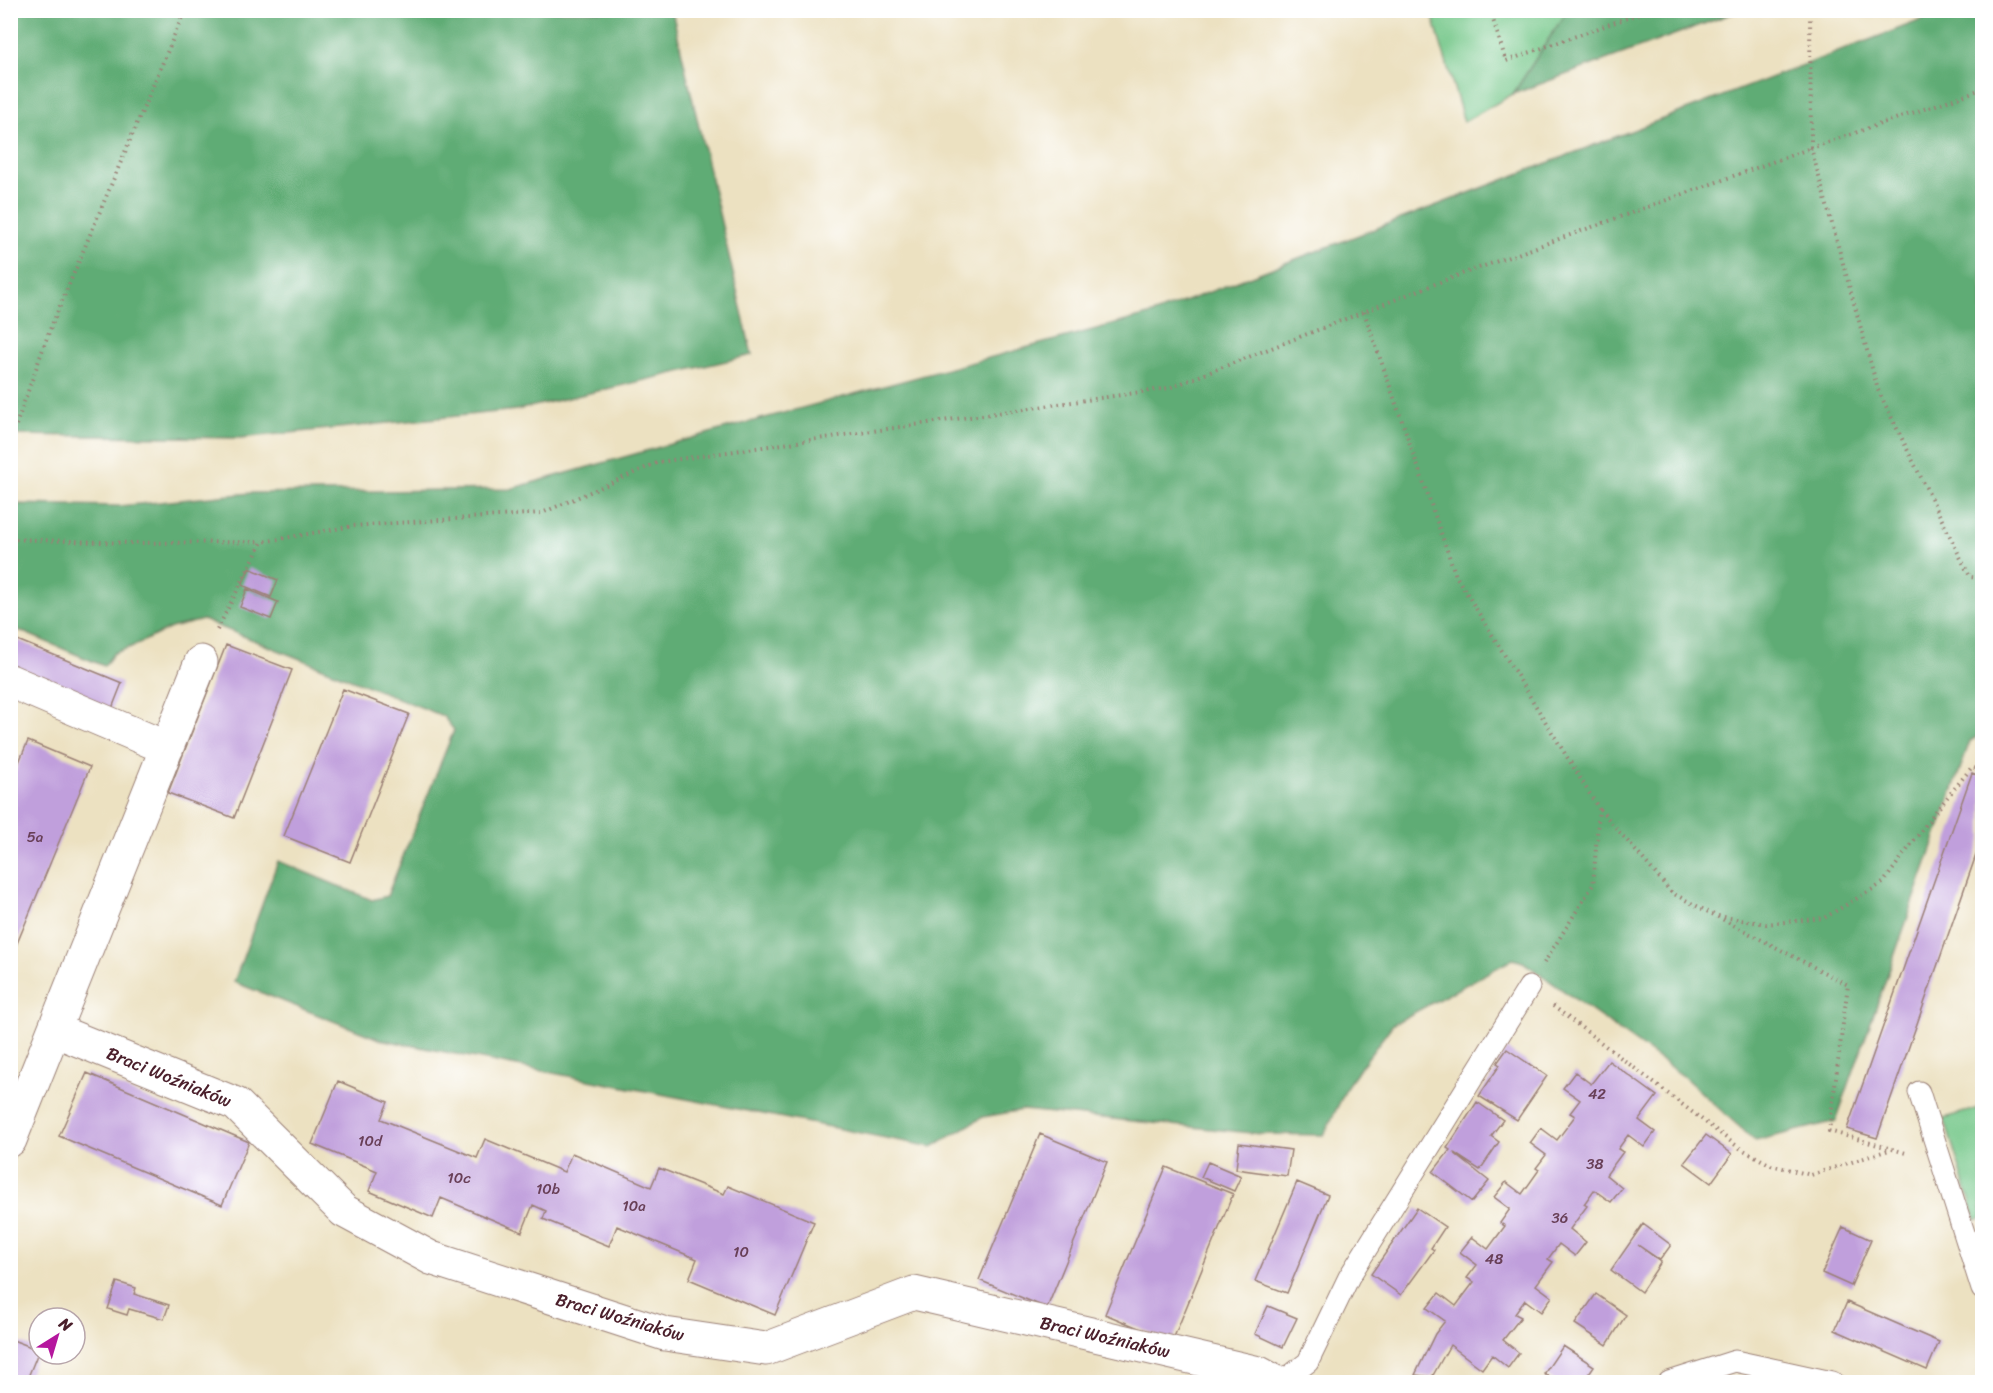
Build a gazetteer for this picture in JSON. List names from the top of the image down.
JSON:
{
  "streets": {
    "street": ["Braci Woźniaków"]
  },
  "house_numbers": [
    "5a",
    "42",
    "10d",
    "38",
    "10c",
    "10b",
    "10a",
    "36",
    "10",
    "48"
  ],
  "north": "top right"
}
